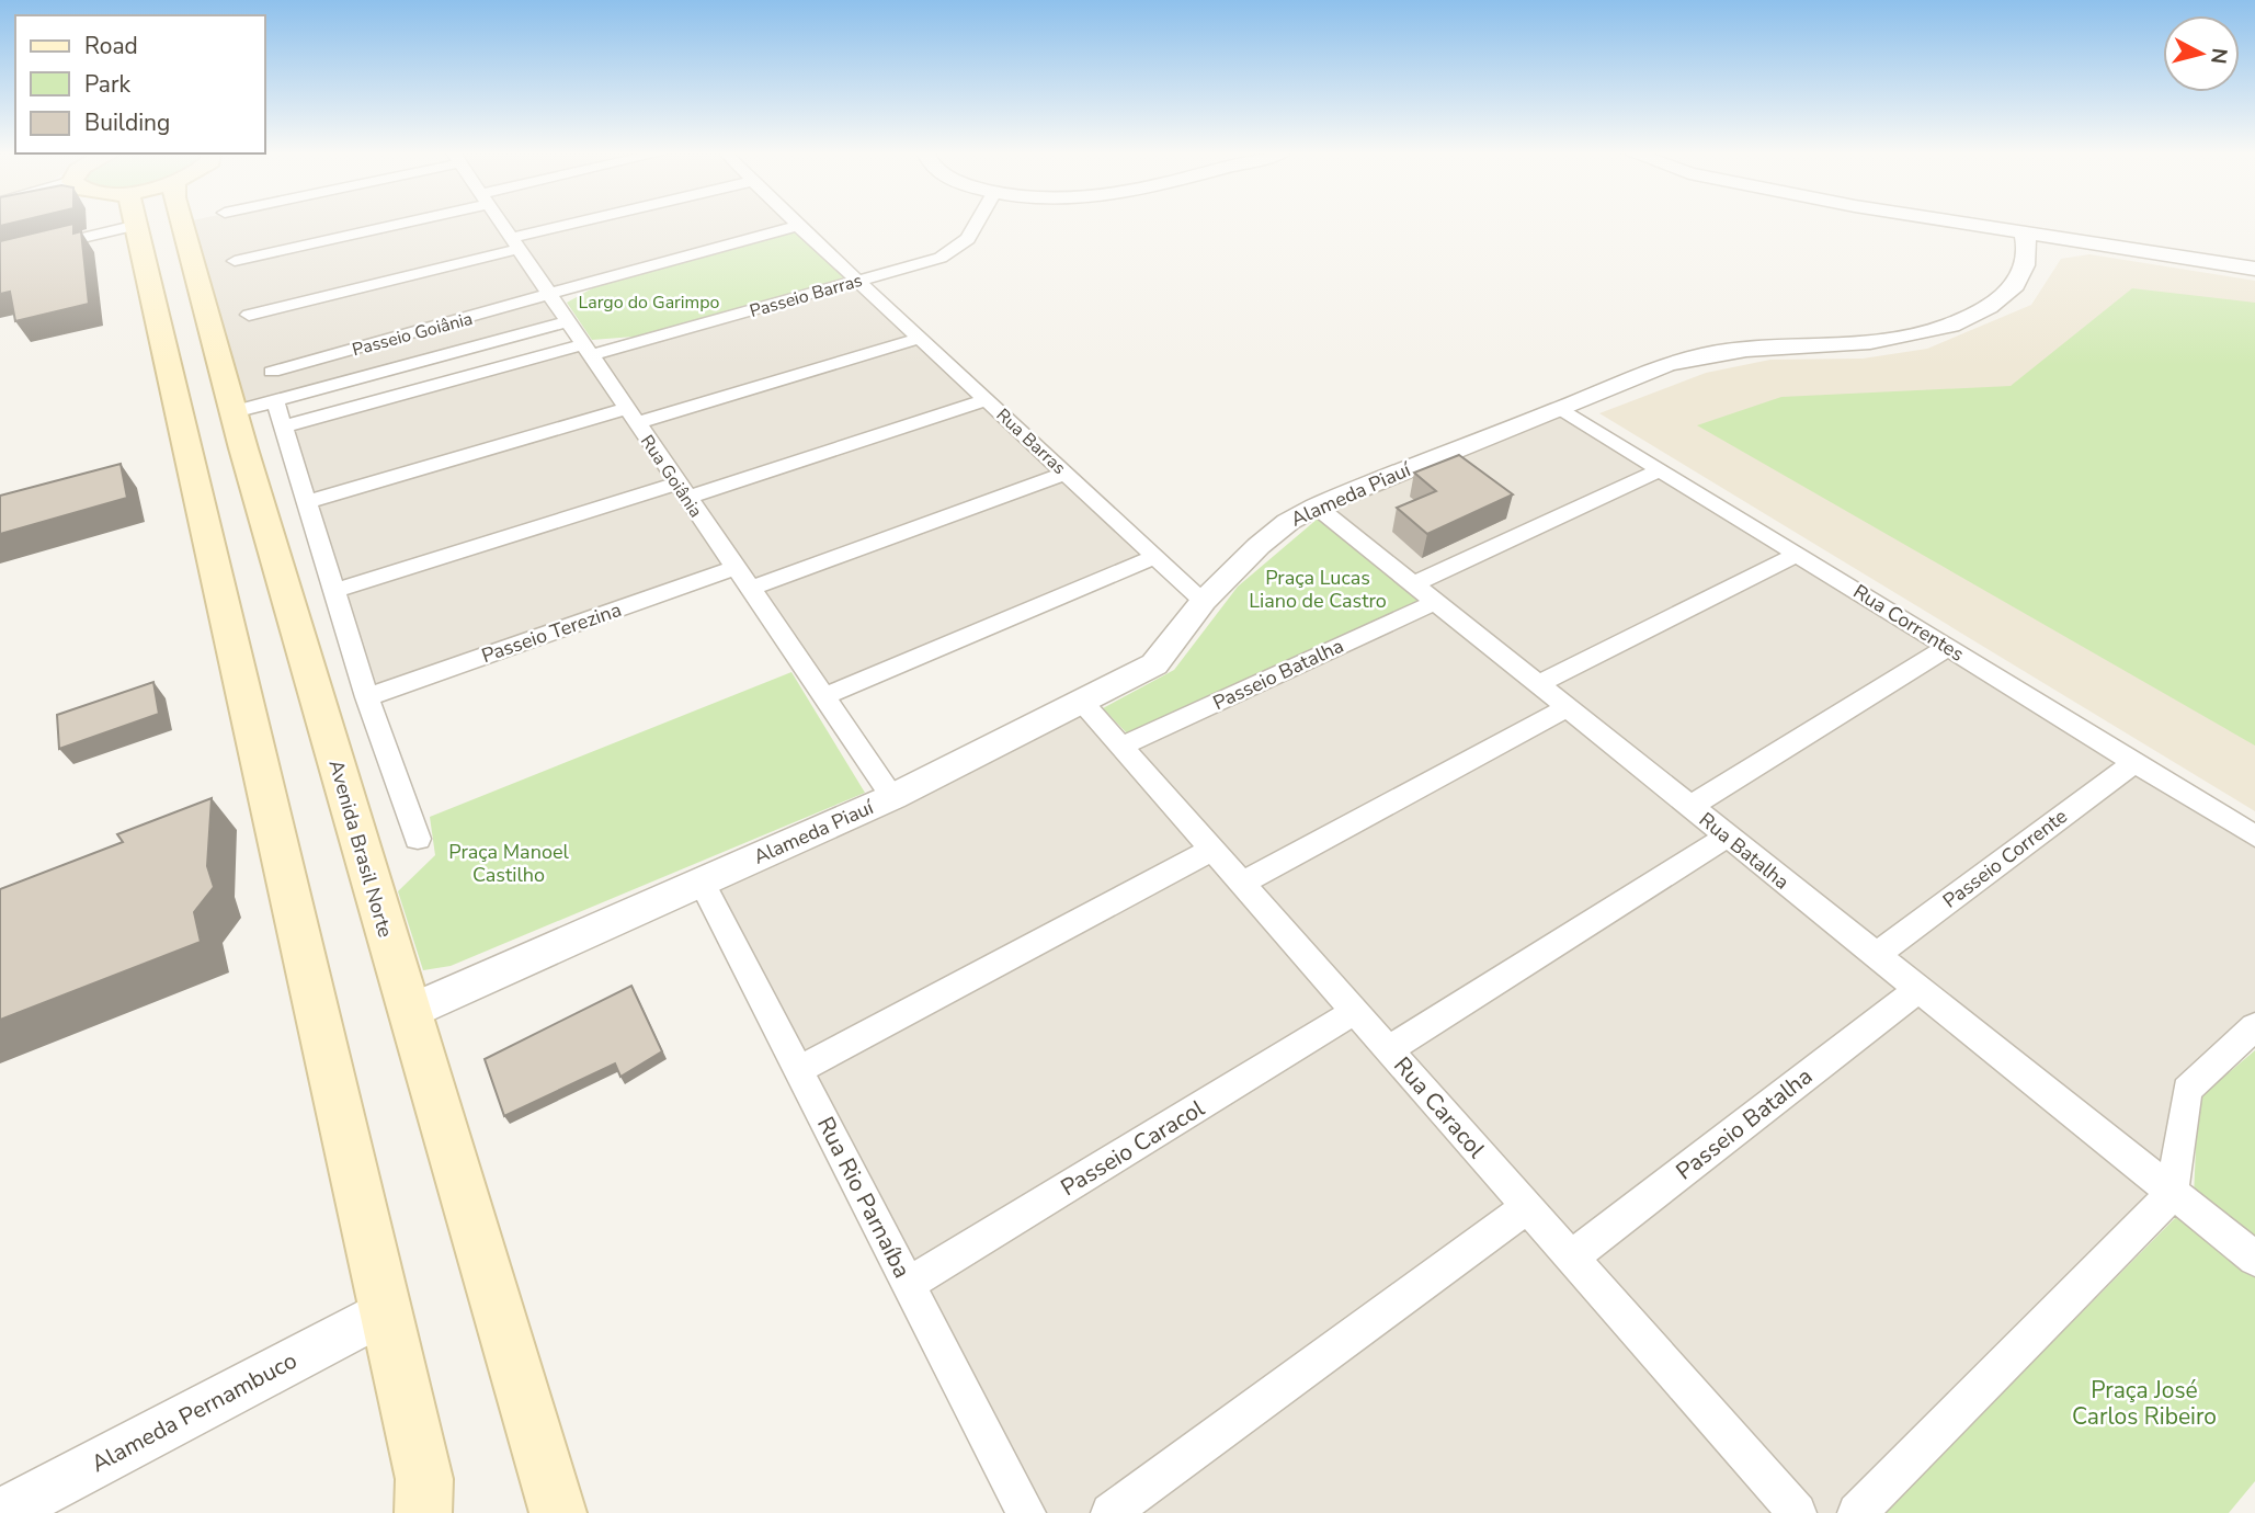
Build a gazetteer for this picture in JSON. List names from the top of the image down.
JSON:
{
  "streets": {
    "main road": ["Avenida Brasil Norte"],
    "street": [
      "Passeio Barras",
      "Passeio Goiânia",
      "Rua Barras",
      "Rua Goiânia",
      "Alameda Piauí",
      "Rua Correntes",
      "Passeio Terezina",
      "Passeio Batalha",
      "Rua Batalha",
      "Passeio Corrente",
      "Rua Caracol",
      "Passeio Caracol",
      "Rua Rio Parnaíba",
      "Alameda Pernambuco"
    ]
  },
  "crossings": [
    ["Passeio Barras", "Rua Barras"],
    ["Passeio Barras", "Rua Goiânia"],
    ["Passeio Goiânia", "Rua Barras"],
    ["Passeio Goiânia", "Rua Goiânia"],
    ["Rua Barras", "Alameda Piauí"],
    ["Rua Goiânia", "Alameda Piauí"],
    ["Rua Goiânia", "Passeio Terezina"],
    ["Alameda Piauí", "Rua Correntes"],
    ["Alameda Piauí", "Avenida Brasil Norte"],
    ["Alameda Piauí", "Rua Batalha"],
    ["Alameda Piauí", "Rua Caracol"],
    ["Alameda Piauí", "Rua Rio Parnaíba"],
    ["Rua Correntes", "Passeio Corrente"],
    ["Passeio Batalha", "Rua Batalha"],
    ["Passeio Batalha", "Rua Caracol"],
    ["Rua Batalha", "Passeio Corrente"],
    ["Rua Caracol", "Passeio Caracol"],
    ["Passeio Caracol", "Rua Rio Parnaíba"]
  ],
  "parks": [
    "Largo do Garimpo",
    "Praça Lucas Liano de Castro",
    "Praça Manoel Castilho",
    "Praça José Carlos Ribeiro"
  ],
  "legend": ["Road", "Park", "Building"],
  "north": "right"
}
